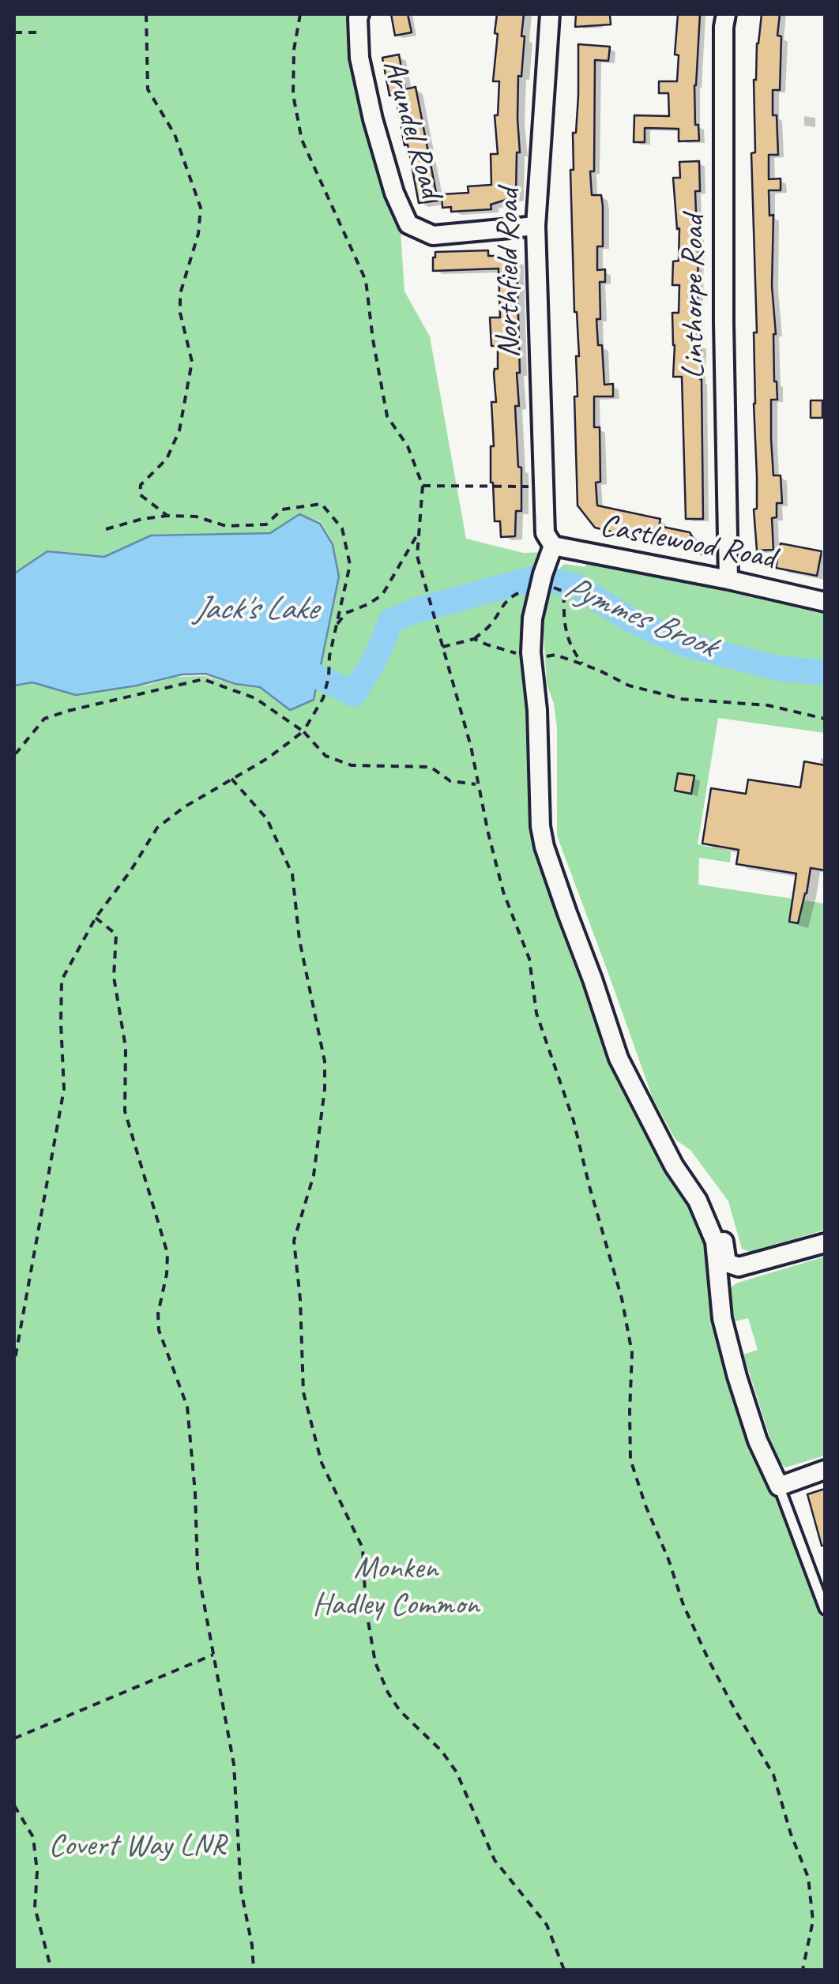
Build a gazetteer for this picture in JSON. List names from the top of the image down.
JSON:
{
  "streets": {
    "street": [
      "Arundel Road",
      "Northfield Road",
      "Linthorpe Road",
      "Castlewood Road"
    ]
  },
  "crossings": [
    ["Arundel Road", "Northfield Road"],
    ["Northfield Road", "Castlewood Road"],
    ["Linthorpe Road", "Castlewood Road"]
  ],
  "water": ["Jack's Lake", "Pymmes Brook"],
  "parks": ["Monken Hadley Common", "Covert Way LNR"]
}
